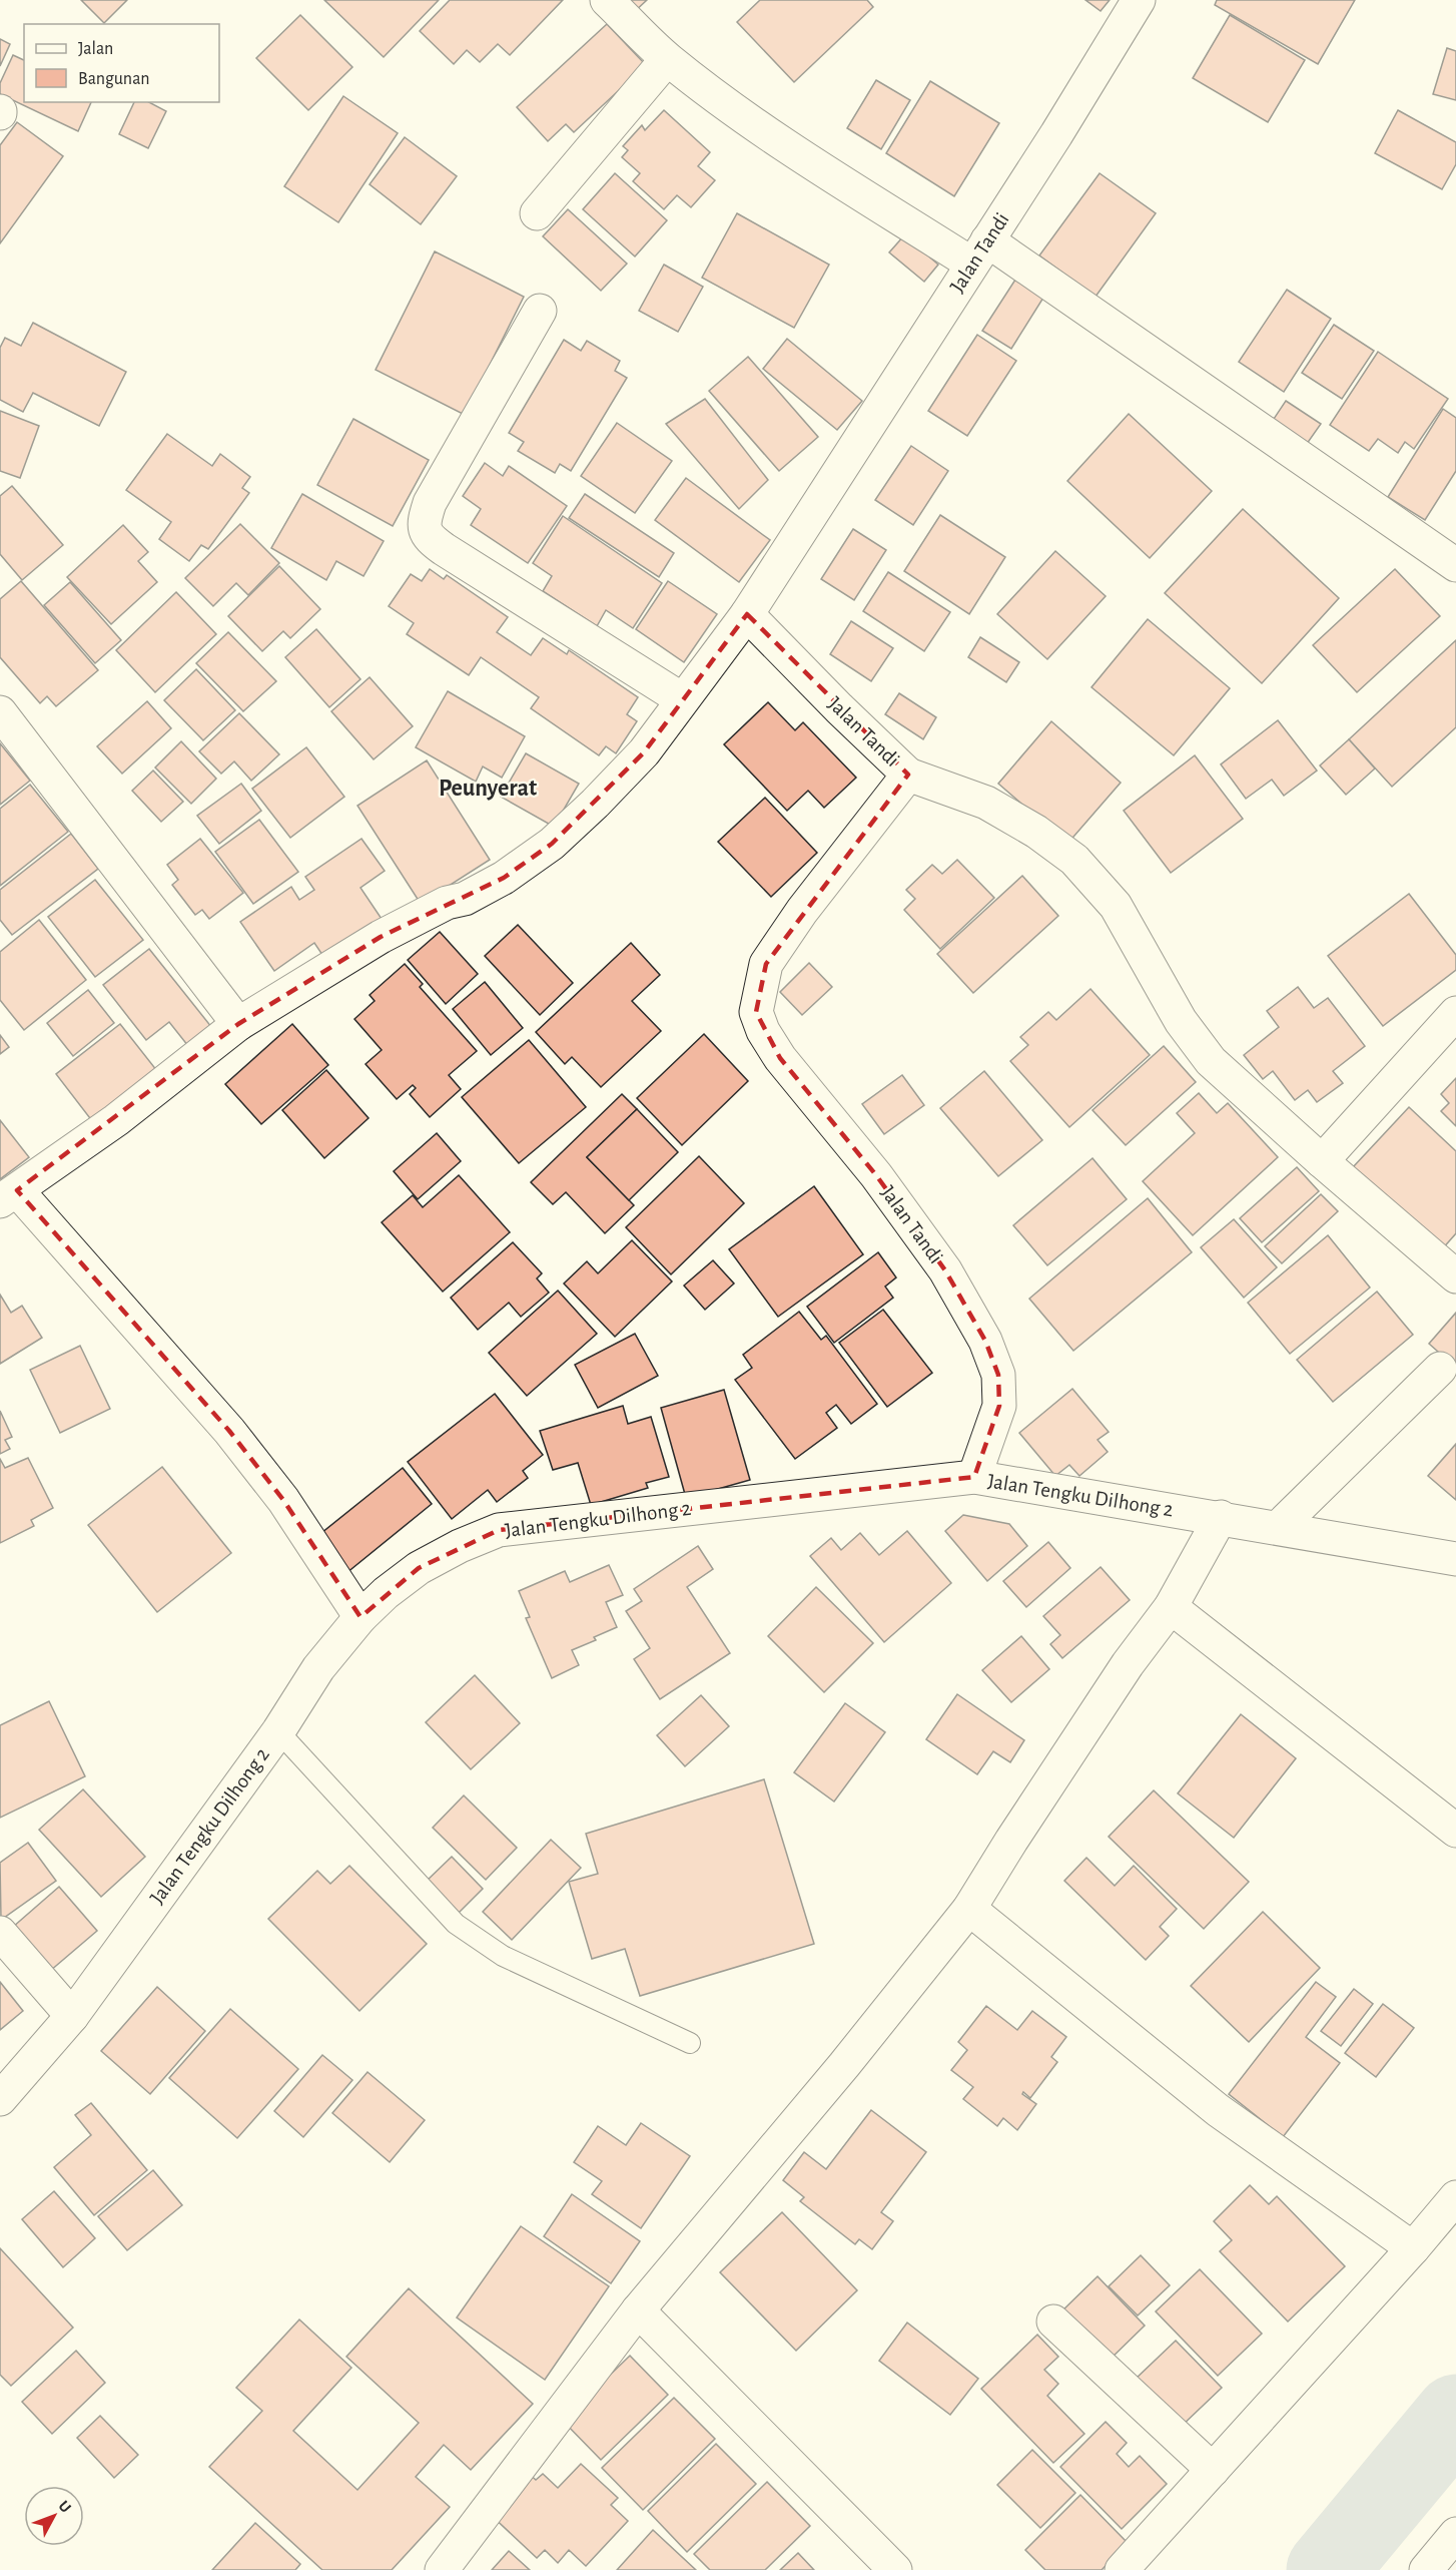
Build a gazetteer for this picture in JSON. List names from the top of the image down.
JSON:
{
  "streets": {
    "street": ["Jalan Tandi", "Jalan Tengku Dilhong 2"]
  },
  "crossings": [
    ["Jalan Tandi", "Jalan Tengku Dilhong 2"]
  ],
  "districts": ["Peunyerat"],
  "legend": ["Jalan", "Bangunan"],
  "north": "top right"
}
